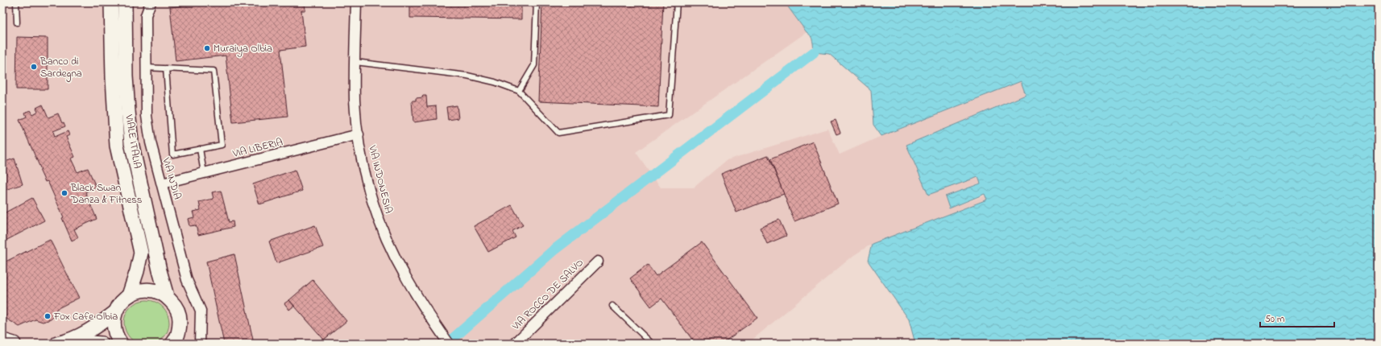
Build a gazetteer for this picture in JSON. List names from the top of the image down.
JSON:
{
  "streets": {
    "main road": ["VIALE ITALIA"],
    "street": [
      "VIA LIBERIA",
      "VIA INDIA",
      "VIA INDONESIA",
      "VIA ROCCO DE SALVO"
    ]
  },
  "crossings": [
    ["VIA LIBERIA", "VIA INDIA"],
    ["VIA LIBERIA", "VIA INDONESIA"]
  ],
  "places": [
    "Muraiya Olbia",
    "Banco di Sardegna",
    "Black Swan Danza & Fitness",
    "Fox Cafe Olbia"
  ],
  "scale_bar": "50 m"
}
